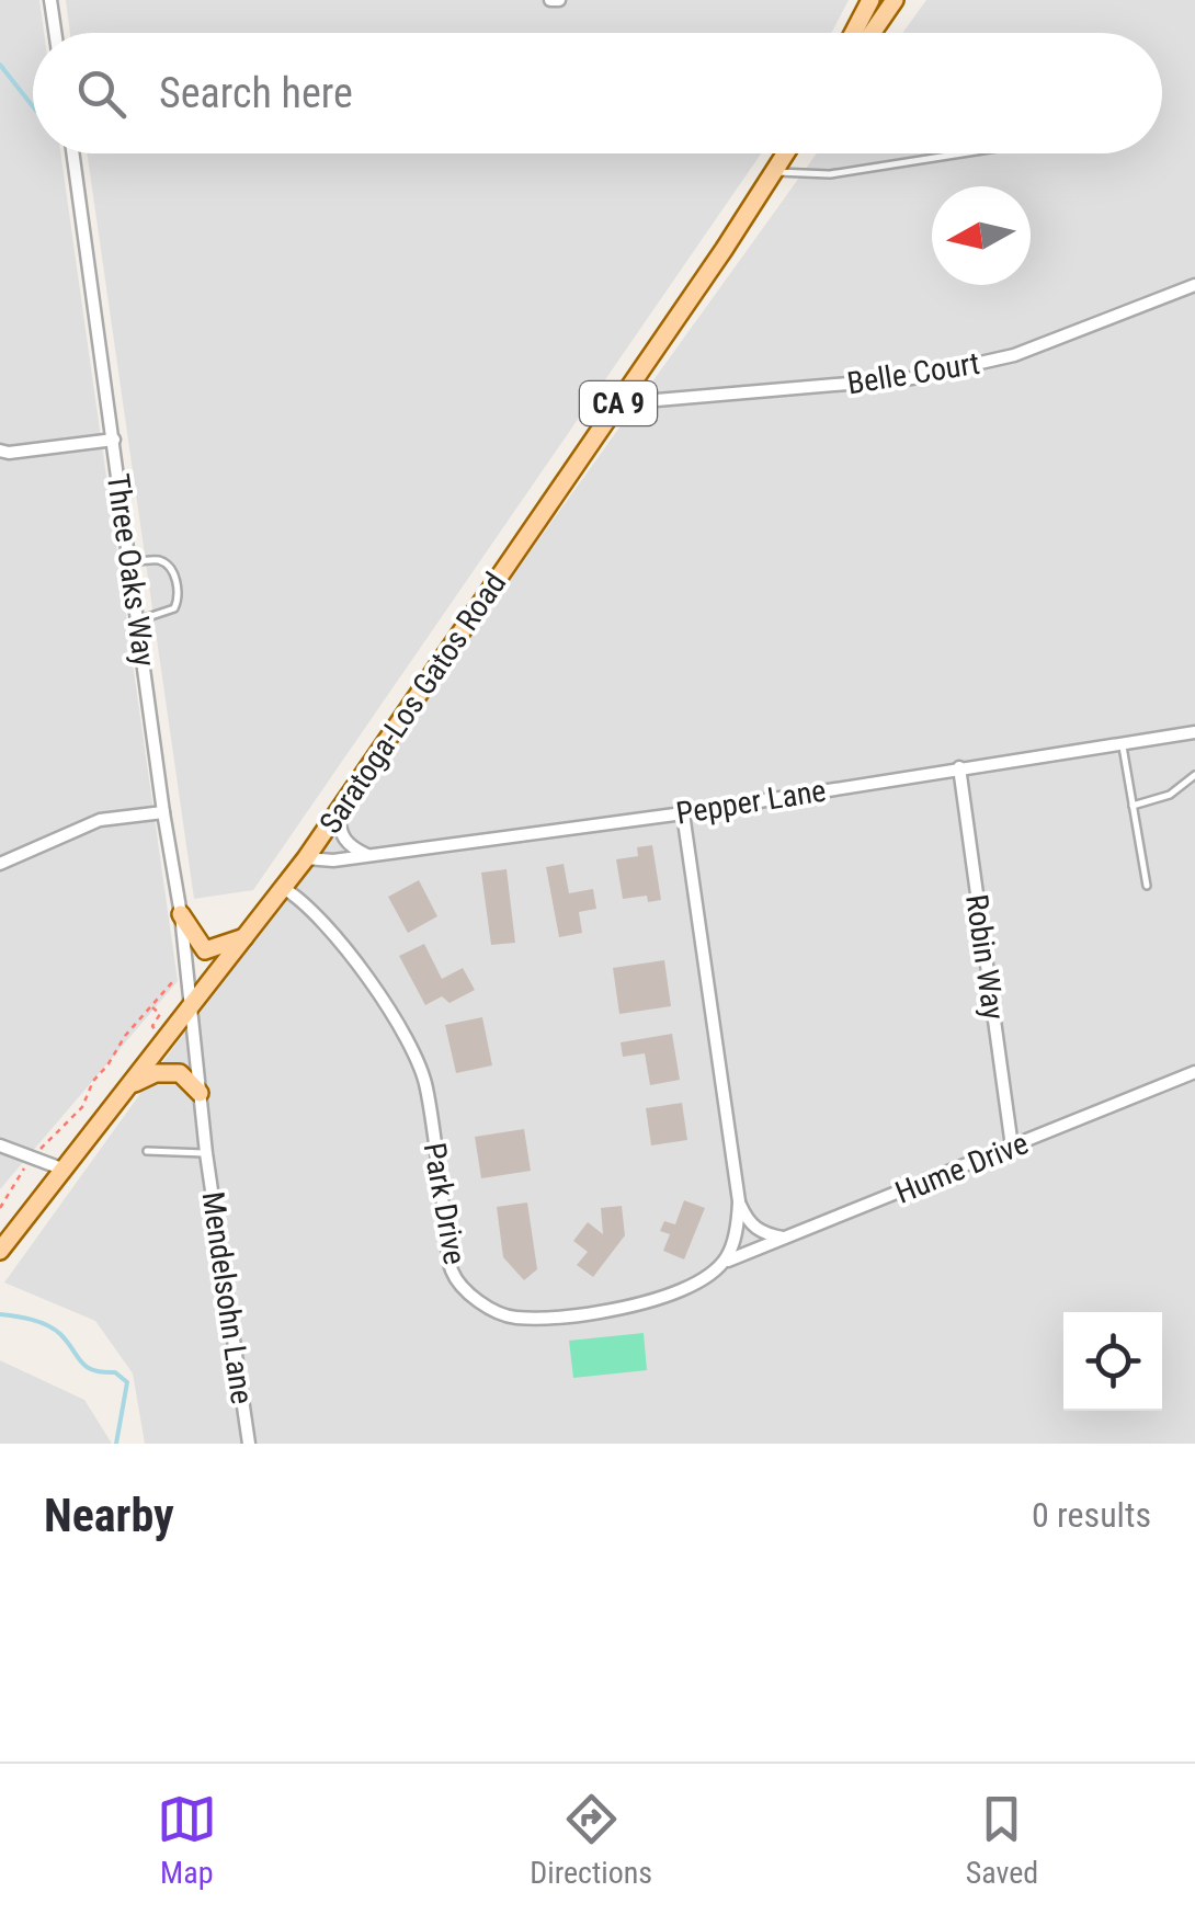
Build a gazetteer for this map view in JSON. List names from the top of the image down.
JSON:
{
  "streets": {
    "main road": ["CA 9", "Saratoga-Los Gatos Road"],
    "street": [
      "Belle Court",
      "Three Oaks Way",
      "Pepper Lane",
      "Robin Way",
      "Hume Drive",
      "Park Drive",
      "Mendelsohn Lane"
    ]
  },
  "crossings": [
    ["Belle Court", "Saratoga-Los Gatos Road"],
    ["Three Oaks Way", "Saratoga-Los Gatos Road"],
    ["Three Oaks Way", "Mendelsohn Lane"],
    ["Saratoga-Los Gatos Road", "Pepper Lane"],
    ["Saratoga-Los Gatos Road", "Park Drive"],
    ["Saratoga-Los Gatos Road", "Mendelsohn Lane"],
    ["Pepper Lane", "Robin Way"],
    ["Robin Way", "Hume Drive"],
    ["Hume Drive", "Park Drive"]
  ],
  "north": "left",
  "page": {
    "search": "Search here",
    "heading": ["Nearby", "0 results"],
    "nav": ["Map", "Directions", "Saved"]
  }
}
